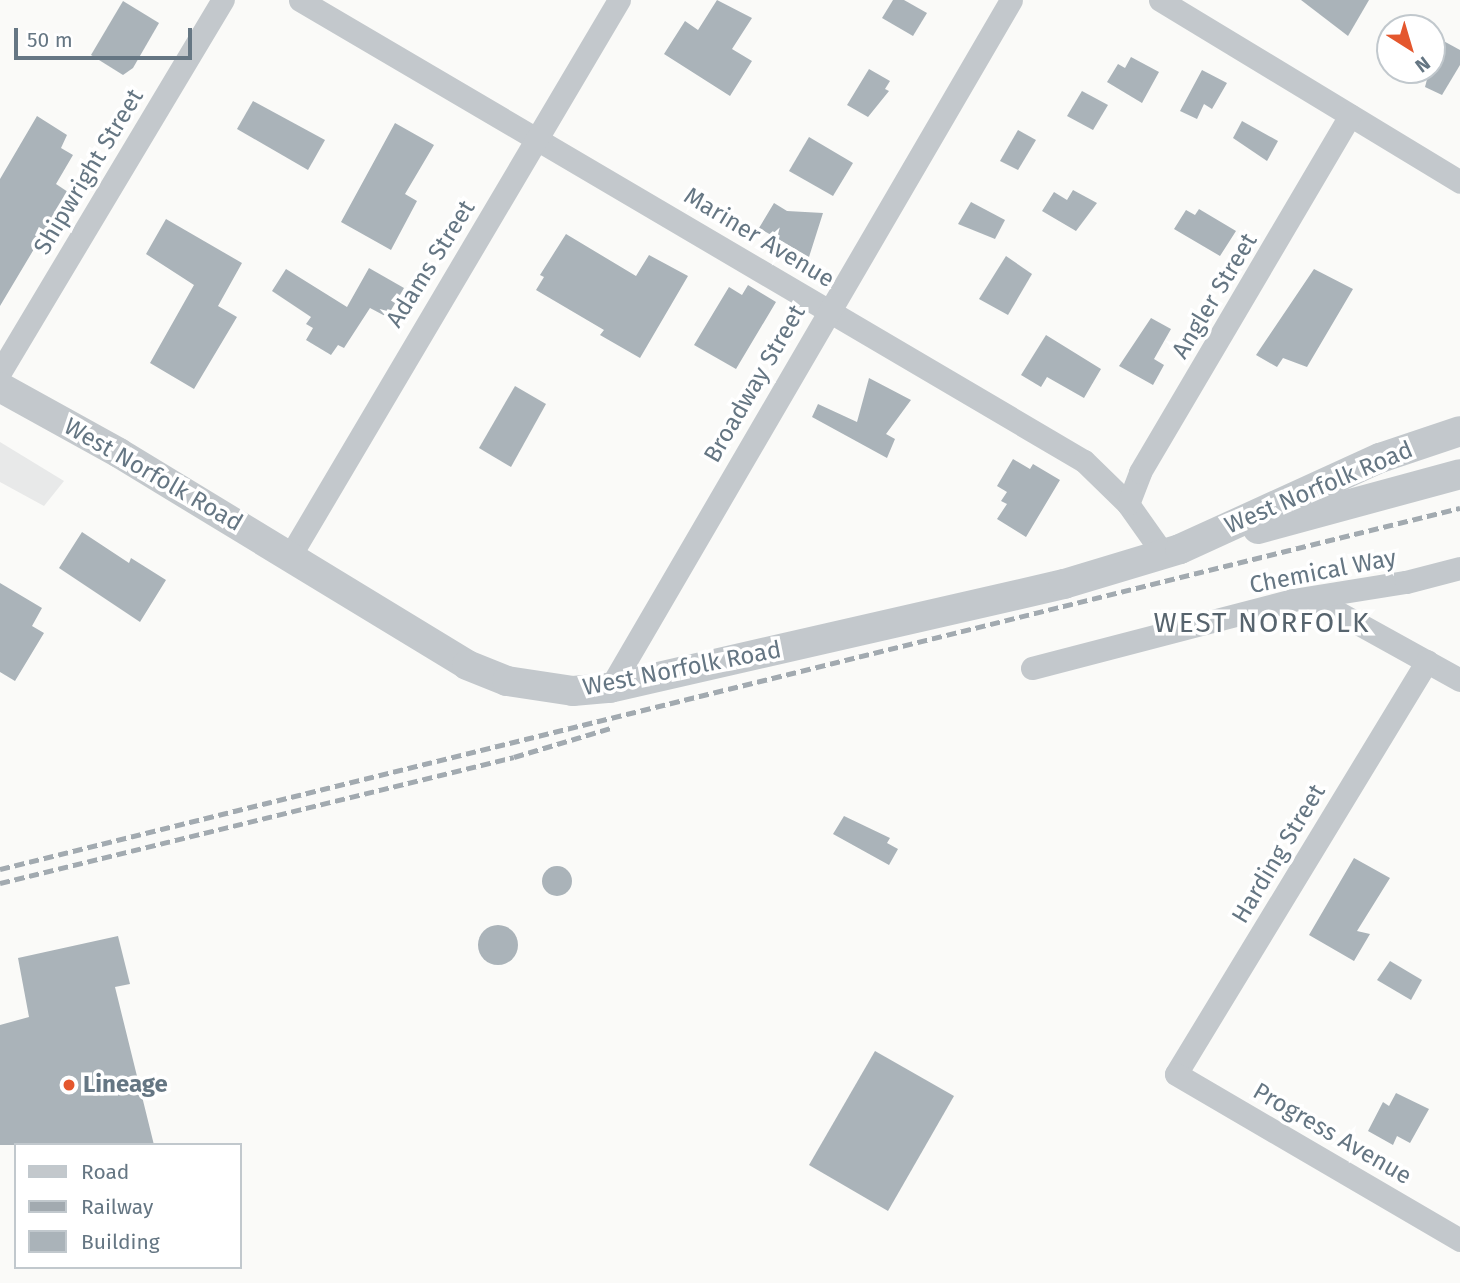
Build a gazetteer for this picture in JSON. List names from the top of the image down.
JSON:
{
  "streets": {
    "street": [
      "Shipwright Street",
      "Mariner Avenue",
      "Adams Street",
      "Angler Street",
      "Broadway Street",
      "West Norfolk Road",
      "Chemical Way",
      "Harding Street",
      "Progress Avenue"
    ]
  },
  "crossings": [
    ["Mariner Avenue", "Adams Street"],
    ["Mariner Avenue", "Angler Street"],
    ["Mariner Avenue", "Broadway Street"],
    ["Mariner Avenue", "West Norfolk Road"],
    ["Adams Street", "West Norfolk Road"],
    ["Broadway Street", "West Norfolk Road"],
    ["Harding Street", "Progress Avenue"]
  ],
  "districts": ["WEST NORFOLK"],
  "places": ["Lineage"],
  "legend": ["Road", "Railway", "Building"],
  "scale_bar": "50 m",
  "north": "bottom right"
}
